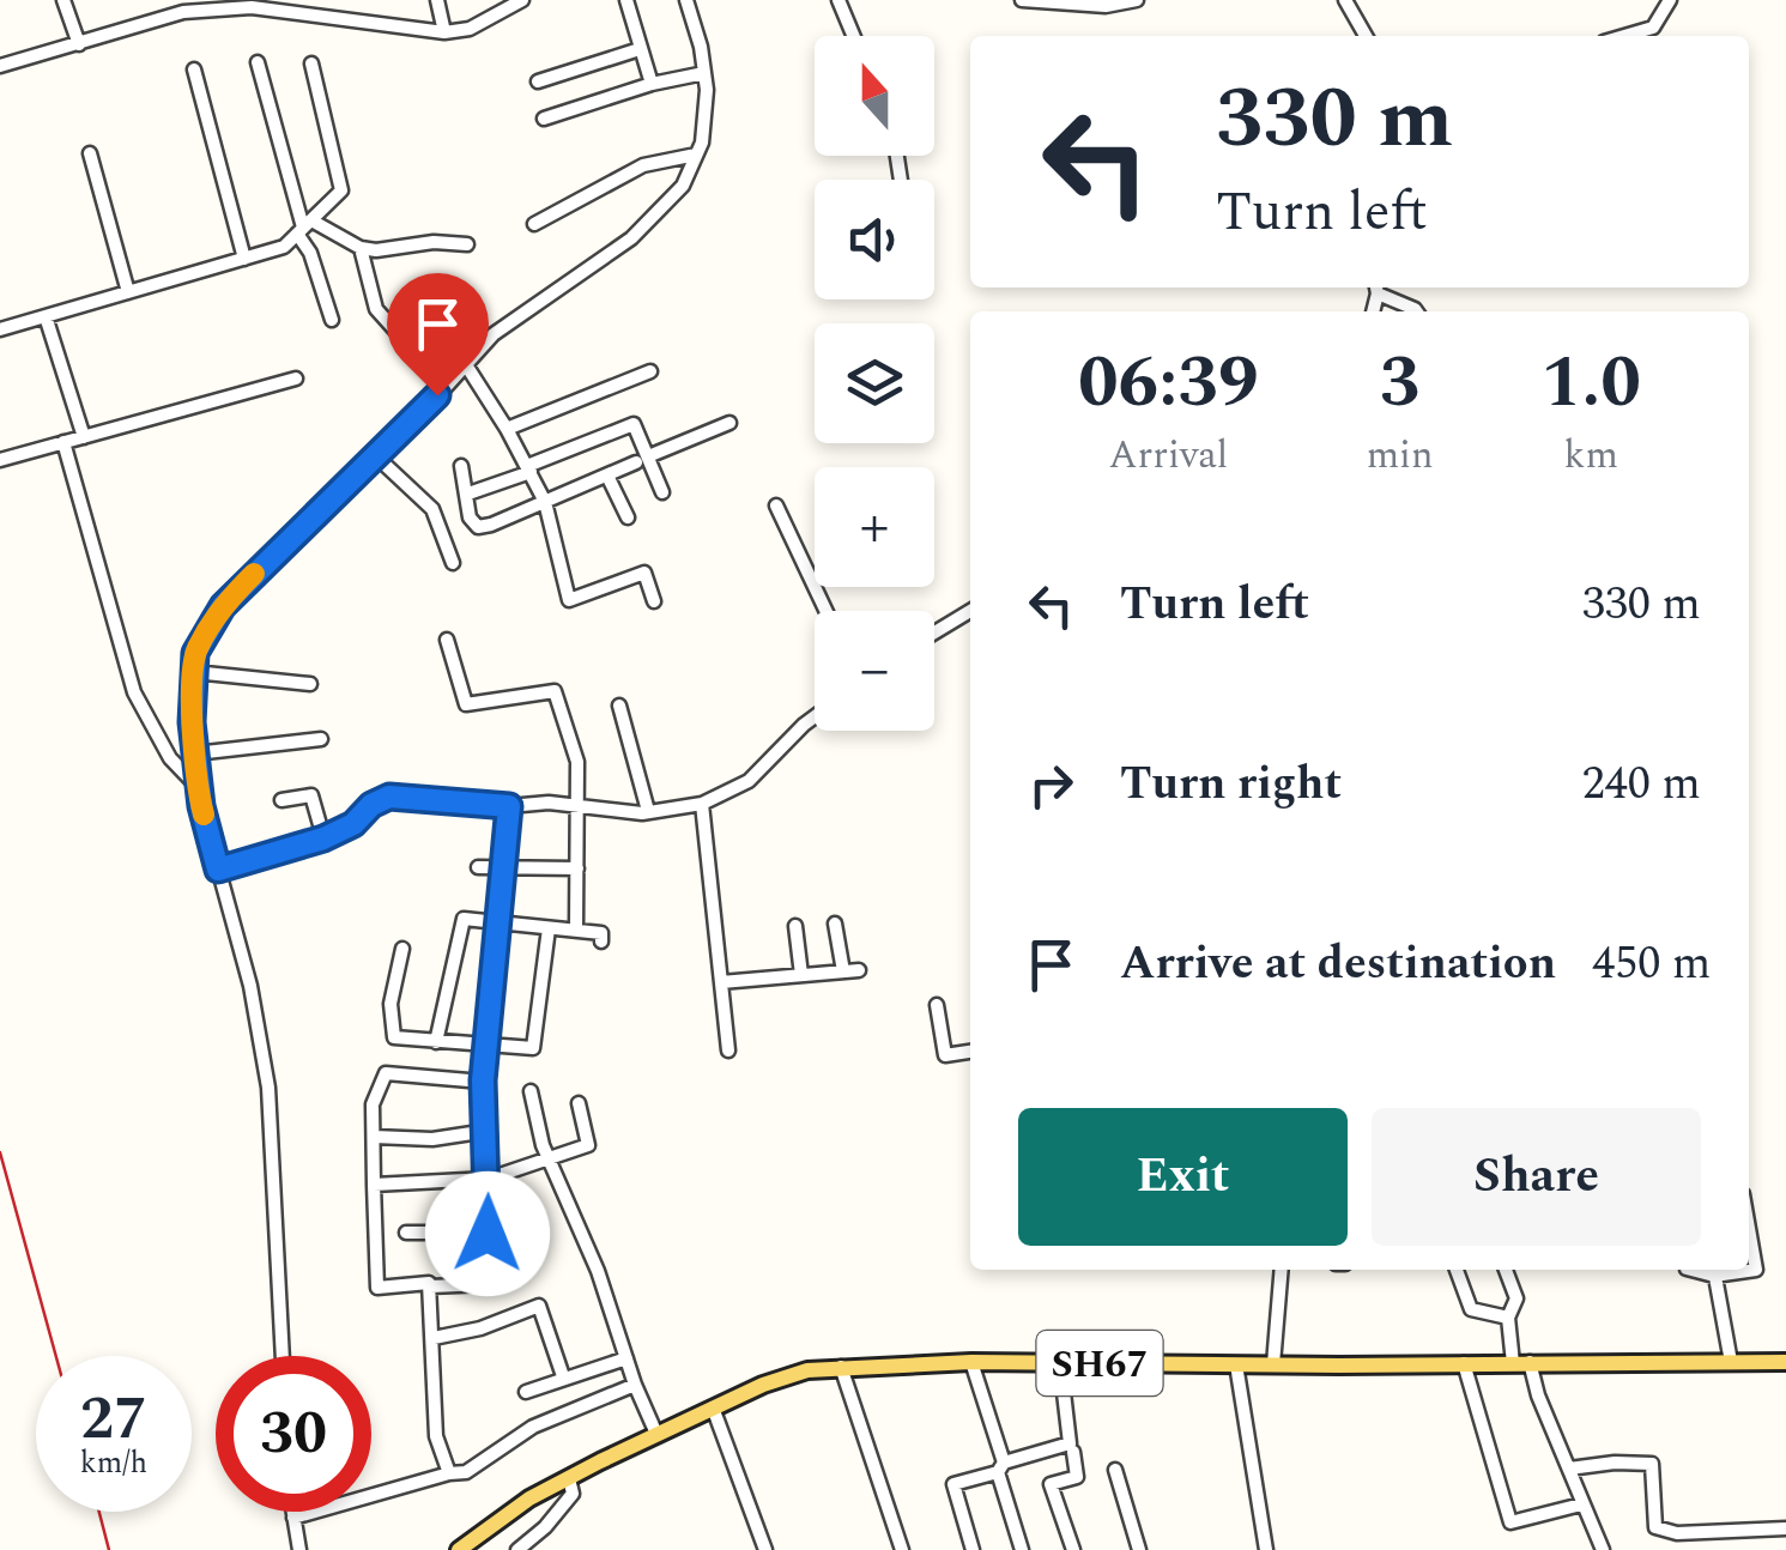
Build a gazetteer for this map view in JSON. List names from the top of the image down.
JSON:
{
  "streets": {
    "main road": ["SH67"]
  },
  "north": "top",
  "page": {
    "map_buttons": ["+", "−"],
    "turn": ["330 m", "Turn left"],
    "eta": [
      "06:39",
      "Arrival",
      "3",
      "min",
      "1.0",
      "km"
    ],
    "list": [
      {
        "name": "Turn left",
        "value": "330 m"
      },
      {
        "name": "Turn right",
        "value": "240 m"
      },
      {
        "name": "Arrive at destination",
        "value": "450 m"
      }
    ],
    "buttons": ["Exit", "Share"],
    "speed": "27 km/h",
    "limit": "30"
  }
}
